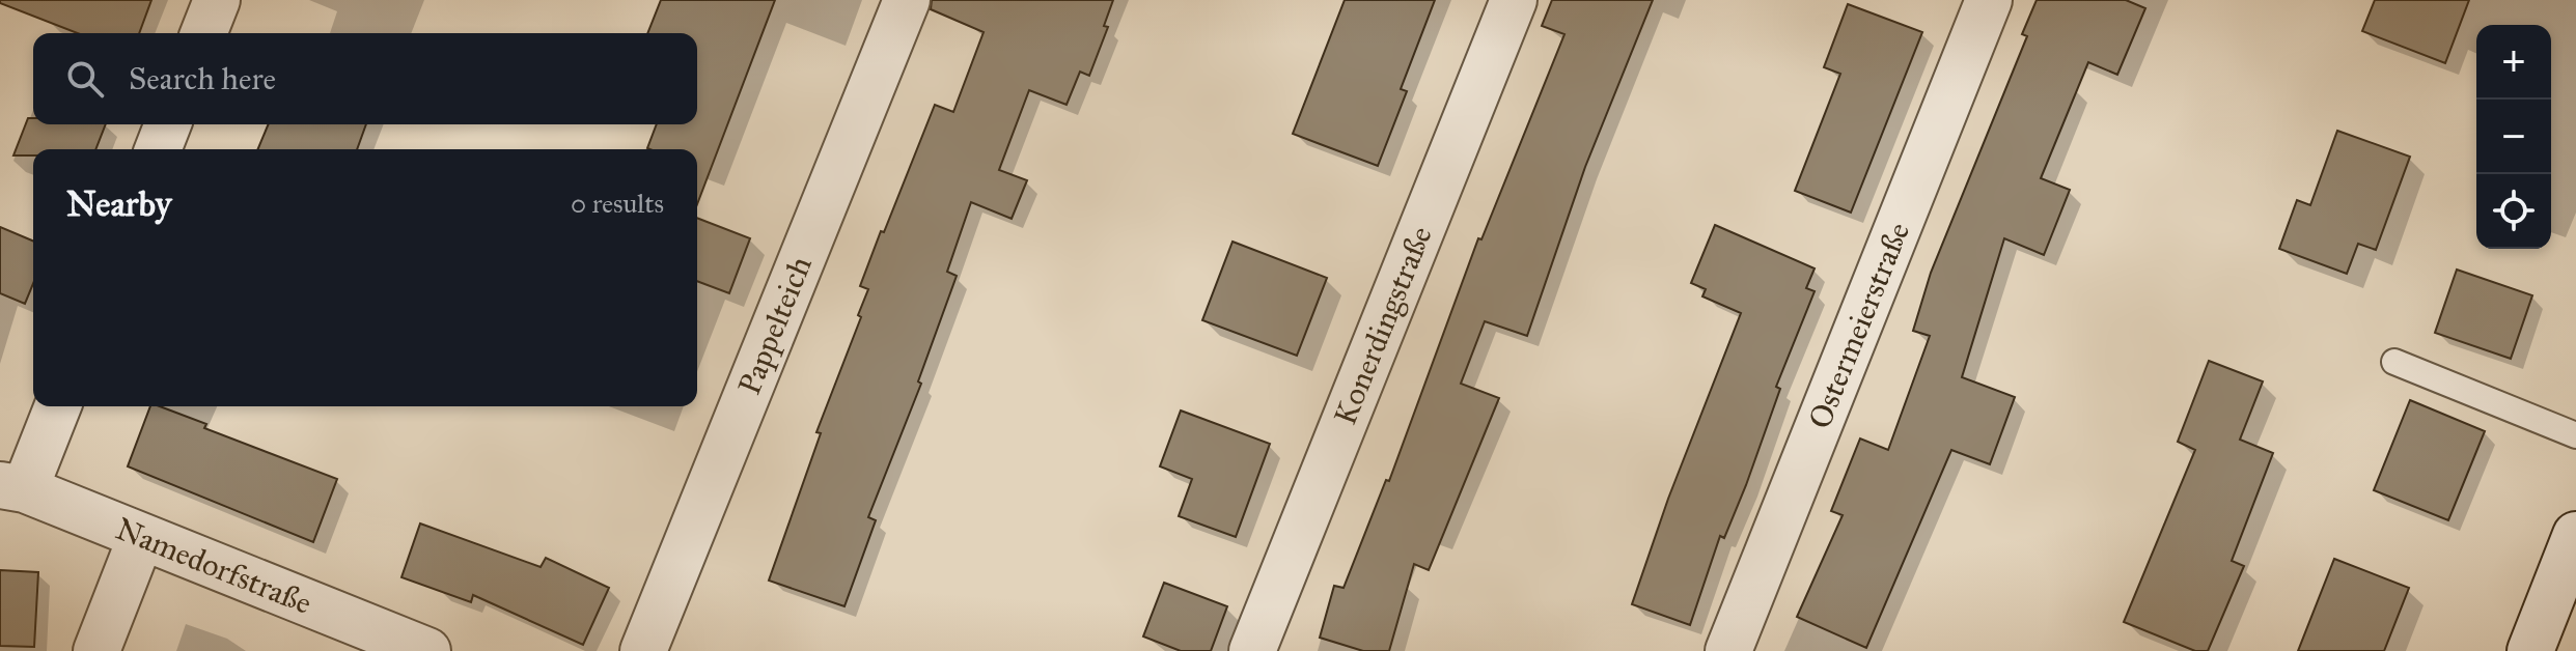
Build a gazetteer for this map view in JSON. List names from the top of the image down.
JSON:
{
  "streets": {
    "street": [
      "Pappelteich",
      "Konerdingstraße",
      "Ostermeierstraße",
      "Namedorfstraße"
    ]
  },
  "page": {
    "map_buttons": ["+", "−"],
    "search": "Search here",
    "heading": ["Nearby", "0 results"]
  }
}
